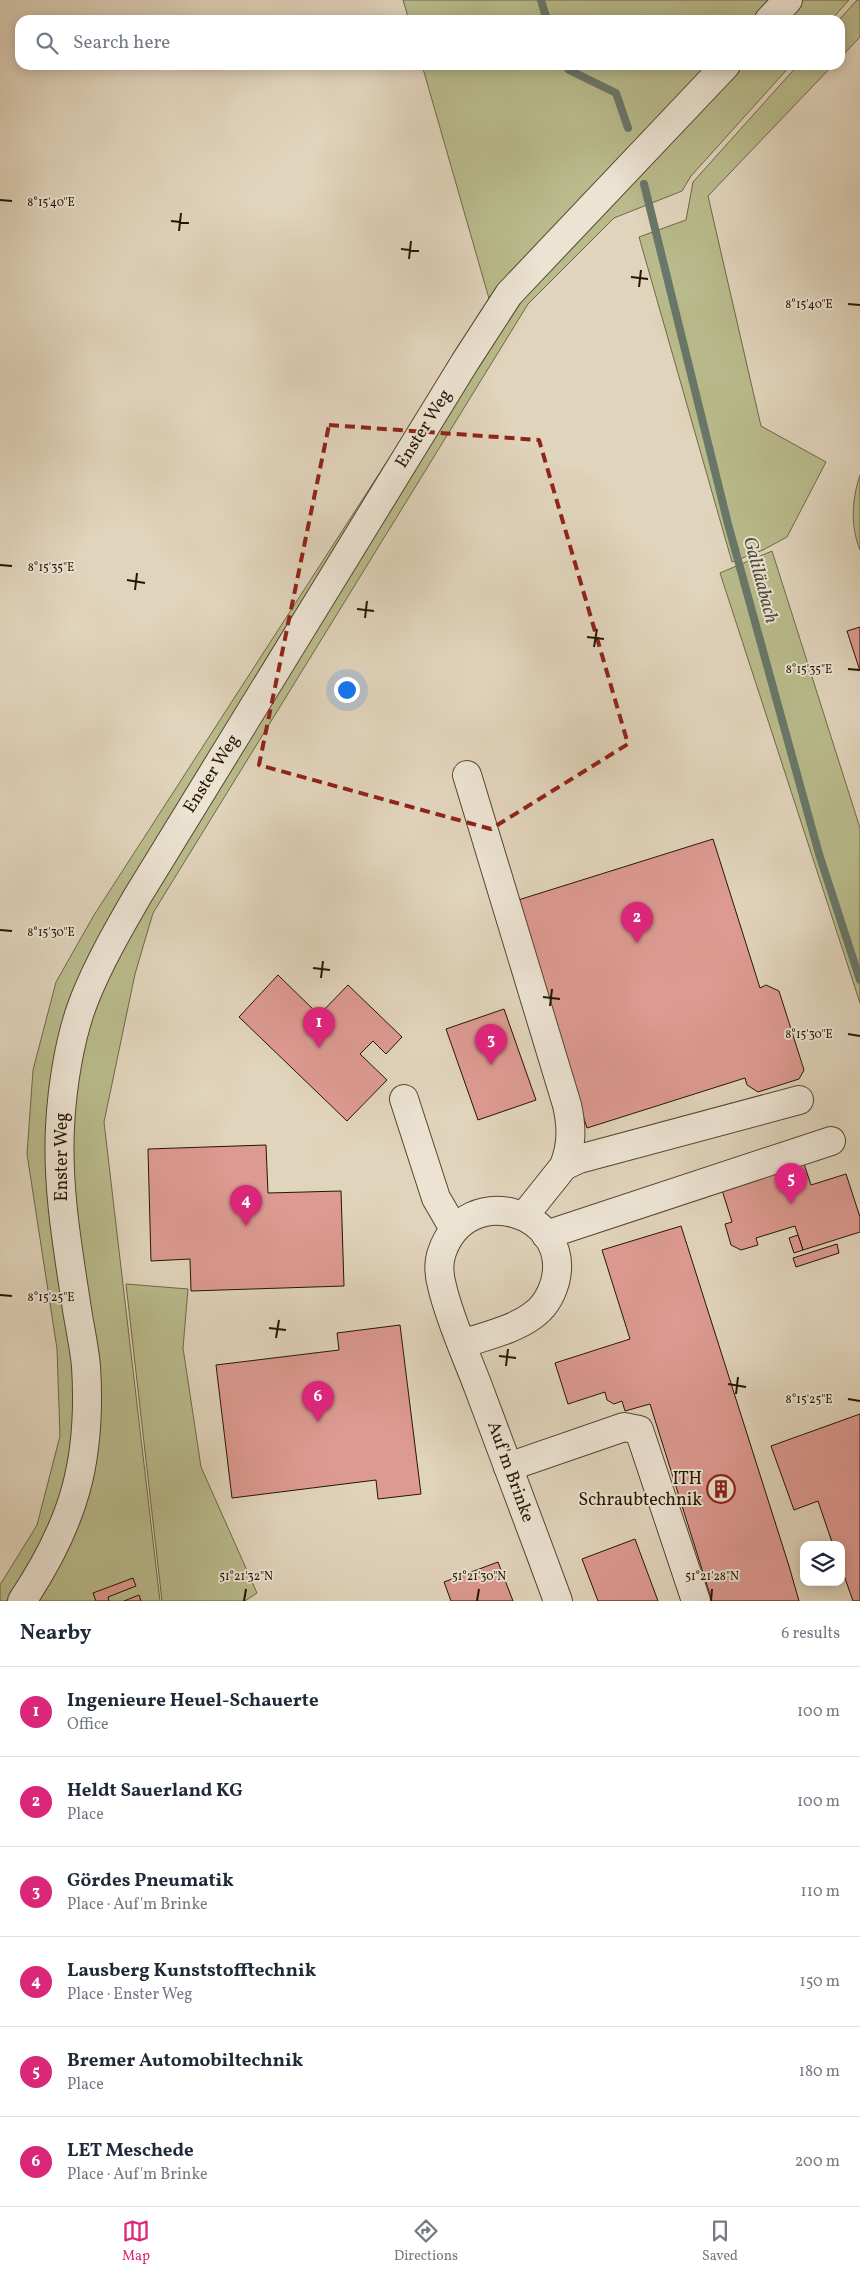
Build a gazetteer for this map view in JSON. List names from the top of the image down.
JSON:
{
  "streets": {
    "street": ["Enster Weg", "Auf'm Brinke"]
  },
  "water": ["Galiläabach"],
  "places": {
    "building": ["ITH Schraubtechnik"]
  },
  "page": {
    "search": "Search here",
    "pins": [
      "2",
      "1",
      "3",
      "5",
      "4",
      "6"
    ],
    "heading": ["Nearby", "6 results"],
    "list": [
      {
        "mark": "1",
        "name": "Ingenieure Heuel-Schauerte",
        "note": "Office",
        "value": "100 m"
      },
      {
        "mark": "2",
        "name": "Heldt Sauerland KG",
        "note": "Place",
        "value": "100 m"
      },
      {
        "mark": "3",
        "name": "Gördes Pneumatik",
        "note": "Place · Auf'm Brinke",
        "value": "110 m"
      },
      {
        "mark": "4",
        "name": "Lausberg Kunststofftechnik",
        "note": "Place · Enster Weg",
        "value": "150 m"
      },
      {
        "mark": "5",
        "name": "Bremer Automobiltechnik",
        "note": "Place",
        "value": "180 m"
      },
      {
        "mark": "6",
        "name": "LET Meschede",
        "note": "Place · Auf'm Brinke",
        "value": "200 m"
      }
    ],
    "nav": ["Map", "Directions", "Saved"]
  },
  "coordinates": [
    "8°15'40\"E",
    "8°15'35\"E",
    "8°15'30\"E",
    "8°15'25\"E",
    "51°21'32\"N",
    "51°21'30\"N",
    "51°21'28\"N"
  ]
}
